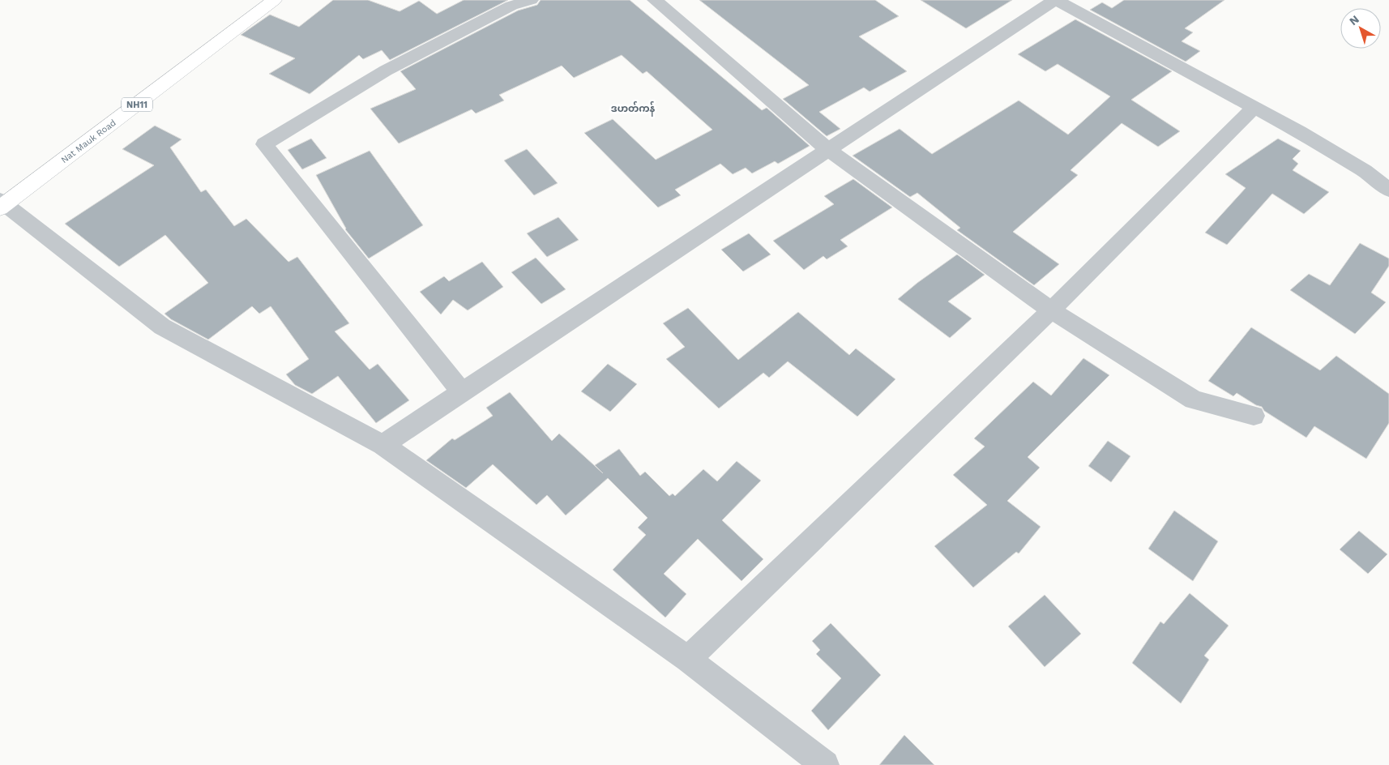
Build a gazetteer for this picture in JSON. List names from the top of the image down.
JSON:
{
  "streets": {
    "highway": ["NH11", "Nat Mauk Road"]
  },
  "districts": ["ဒဟတ်ကန်"],
  "north": "top left"
}
